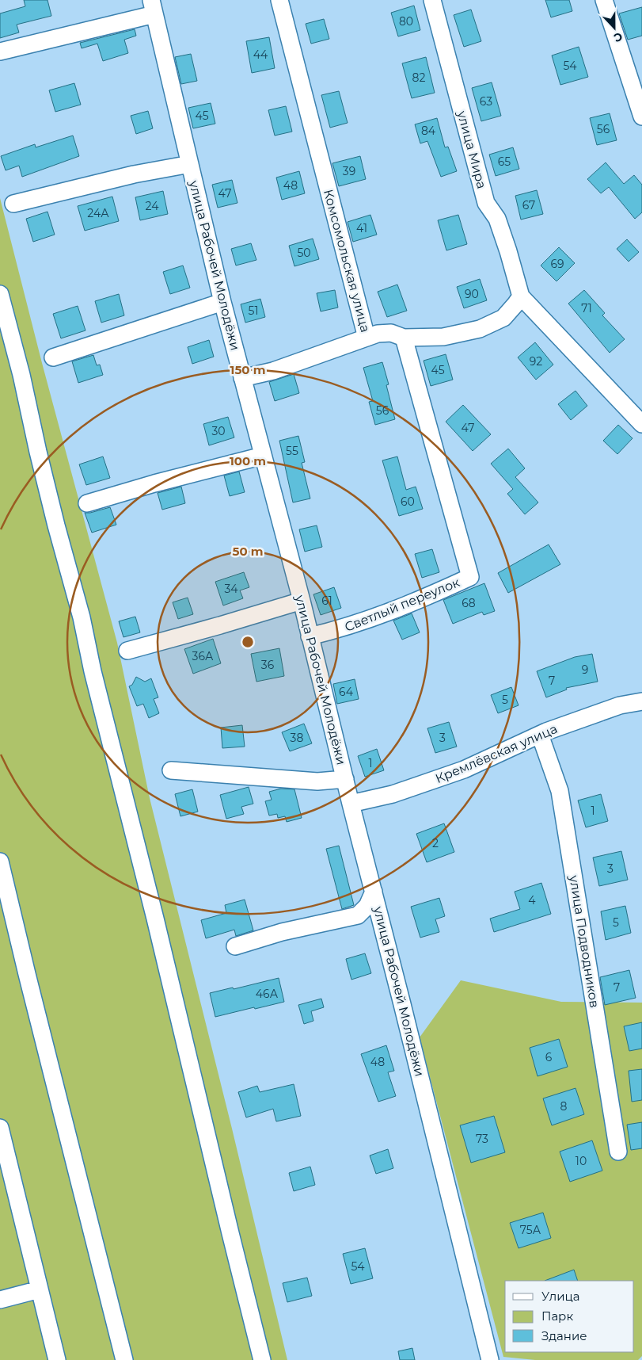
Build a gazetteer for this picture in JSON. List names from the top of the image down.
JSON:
{
  "streets": {
    "street": [
      "улица Мира",
      "Комсомольская улица",
      "улица Рабочей Молодёжи",
      "Светлый переулок",
      "Кремлёвская улица",
      "улица Подводников"
    ]
  },
  "crossings": [
    ["улица Мира", "Комсомольская улица"],
    ["Комсомольская улица", "Светлый переулок"],
    ["улица Рабочей Молодёжи", "Светлый переулок"],
    ["улица Рабочей Молодёжи", "Кремлёвская улица"],
    ["Кремлёвская улица", "улица Подводников"]
  ],
  "house_numbers": [
    "80",
    "44",
    "54",
    "82",
    "63",
    "45",
    "56",
    "84",
    "65",
    "39",
    "48",
    "47",
    "67",
    "24",
    "24А",
    "41",
    "50",
    "69",
    "90",
    "71",
    "51",
    "92",
    "45",
    "56",
    "47",
    "30",
    "55",
    "60",
    "34",
    "61",
    "68",
    "36А",
    "36",
    "9",
    "7",
    "64",
    "5",
    "38",
    "3",
    "1",
    "1",
    "2",
    "3",
    "4",
    "5",
    "7",
    "46А",
    "6",
    "48",
    "8",
    "73",
    "10",
    "75А",
    "54"
  ],
  "legend": ["Улица", "Парк", "Здание"],
  "north": "bottom",
  "rings": ["150 m", "100 m", "50 m"]
}
